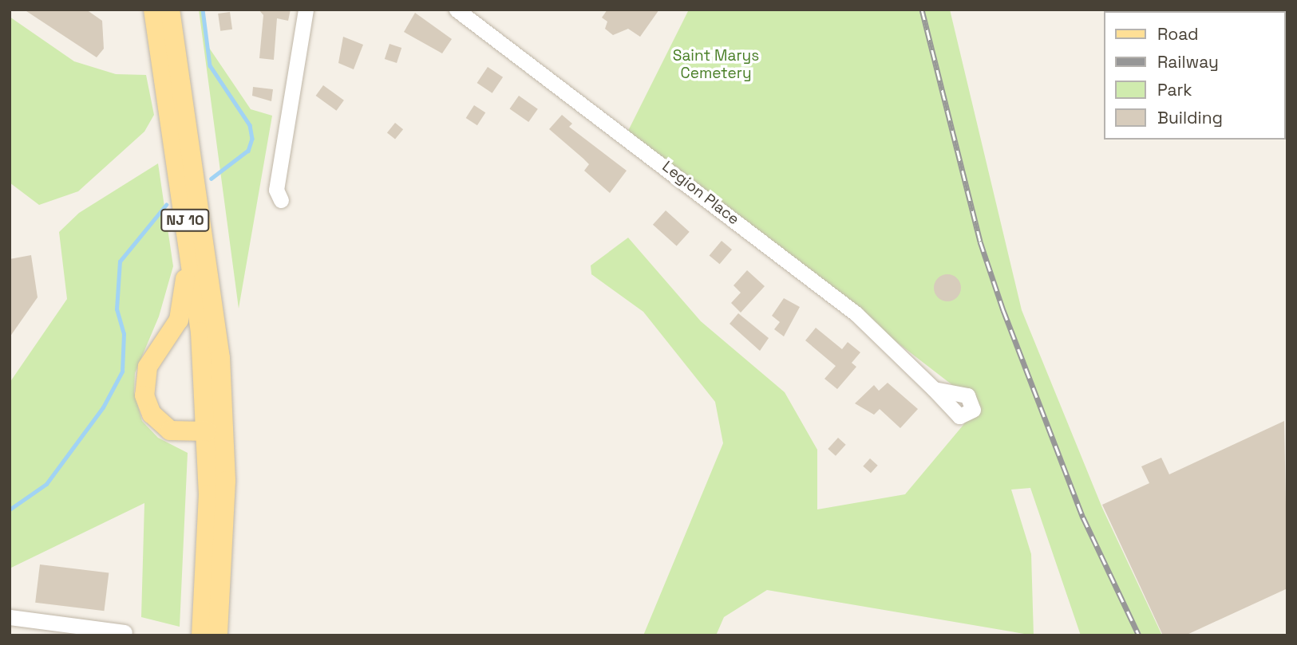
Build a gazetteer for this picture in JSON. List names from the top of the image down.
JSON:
{
  "streets": {
    "main road": ["NJ 10"],
    "street": ["Legion Place"]
  },
  "parks": ["Saint Marys Cemetery"],
  "legend": [
    "Road",
    "Railway",
    "Park",
    "Building"
  ]
}
